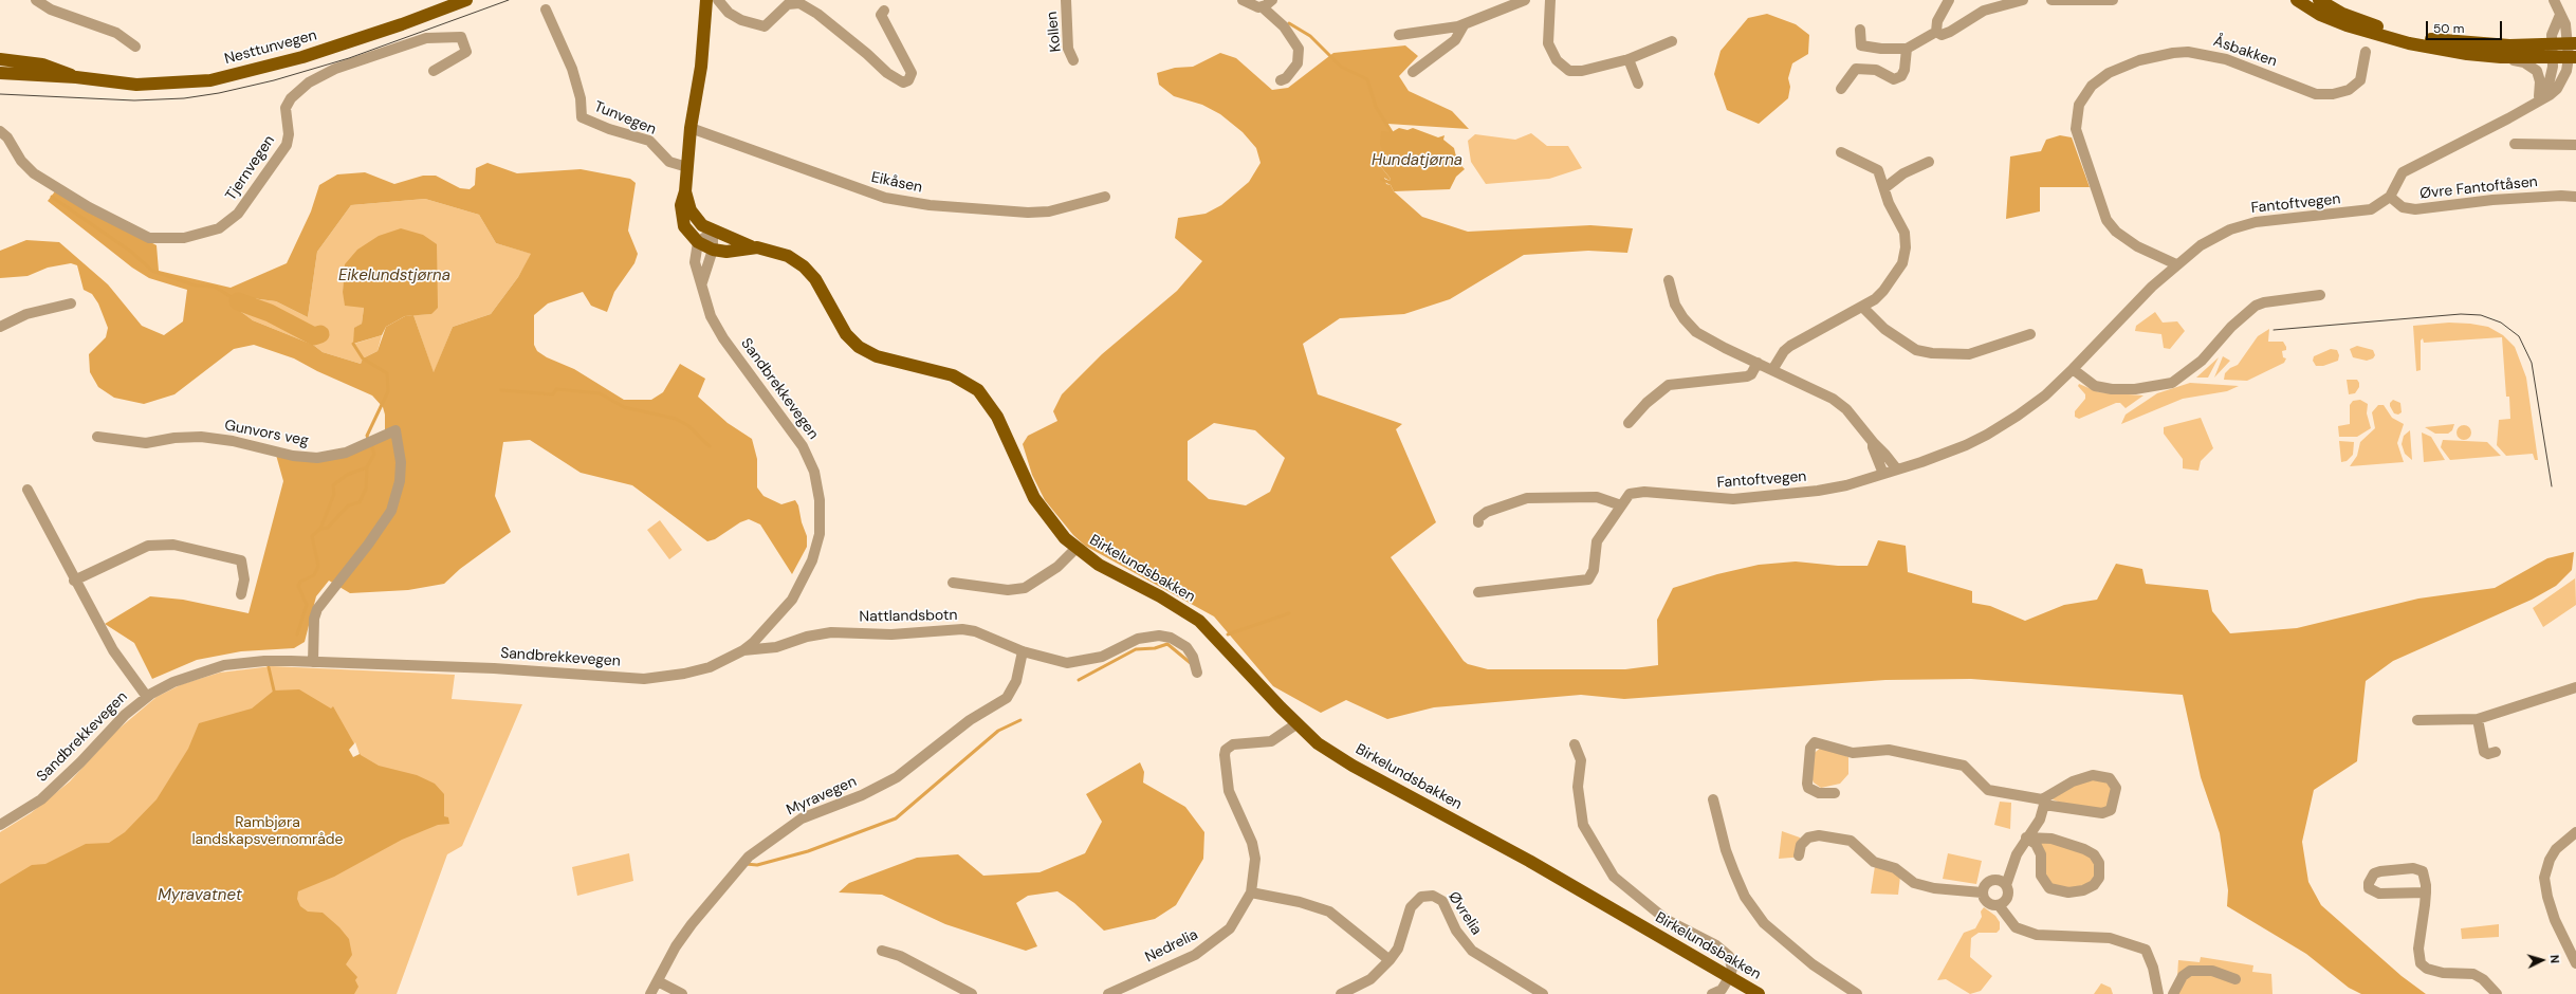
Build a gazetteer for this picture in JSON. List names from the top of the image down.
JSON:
{
  "streets": {
    "main road": ["Nesttunvegen", "Birkelundsbakken"],
    "street": [
      "Kollen",
      "Åsbakken",
      "Tunvegen",
      "Tjernvegen",
      "Eikåsen",
      "Øvre Fantoftåsen",
      "Fantoftvegen",
      "Sandbrekkevegen",
      "Gunvors veg",
      "Nattlandsbotn",
      "Myravegen",
      "Øvrelia",
      "Nedrelia"
    ]
  },
  "crossings": [
    ["Åsbakken", "Fantoftvegen"],
    ["Øvre Fantoftåsen", "Fantoftvegen"],
    ["Sandbrekkevegen", "Gunvors veg"],
    ["Sandbrekkevegen", "Nattlandsbotn"],
    ["Nattlandsbotn", "Myravegen"]
  ],
  "water": ["Hundatjørna", "Eikelundstjørna", "Myravatnet"],
  "parks": ["Rambjøra landskapsvernområde"],
  "scale_bar": "50 m",
  "north": "right"
}
